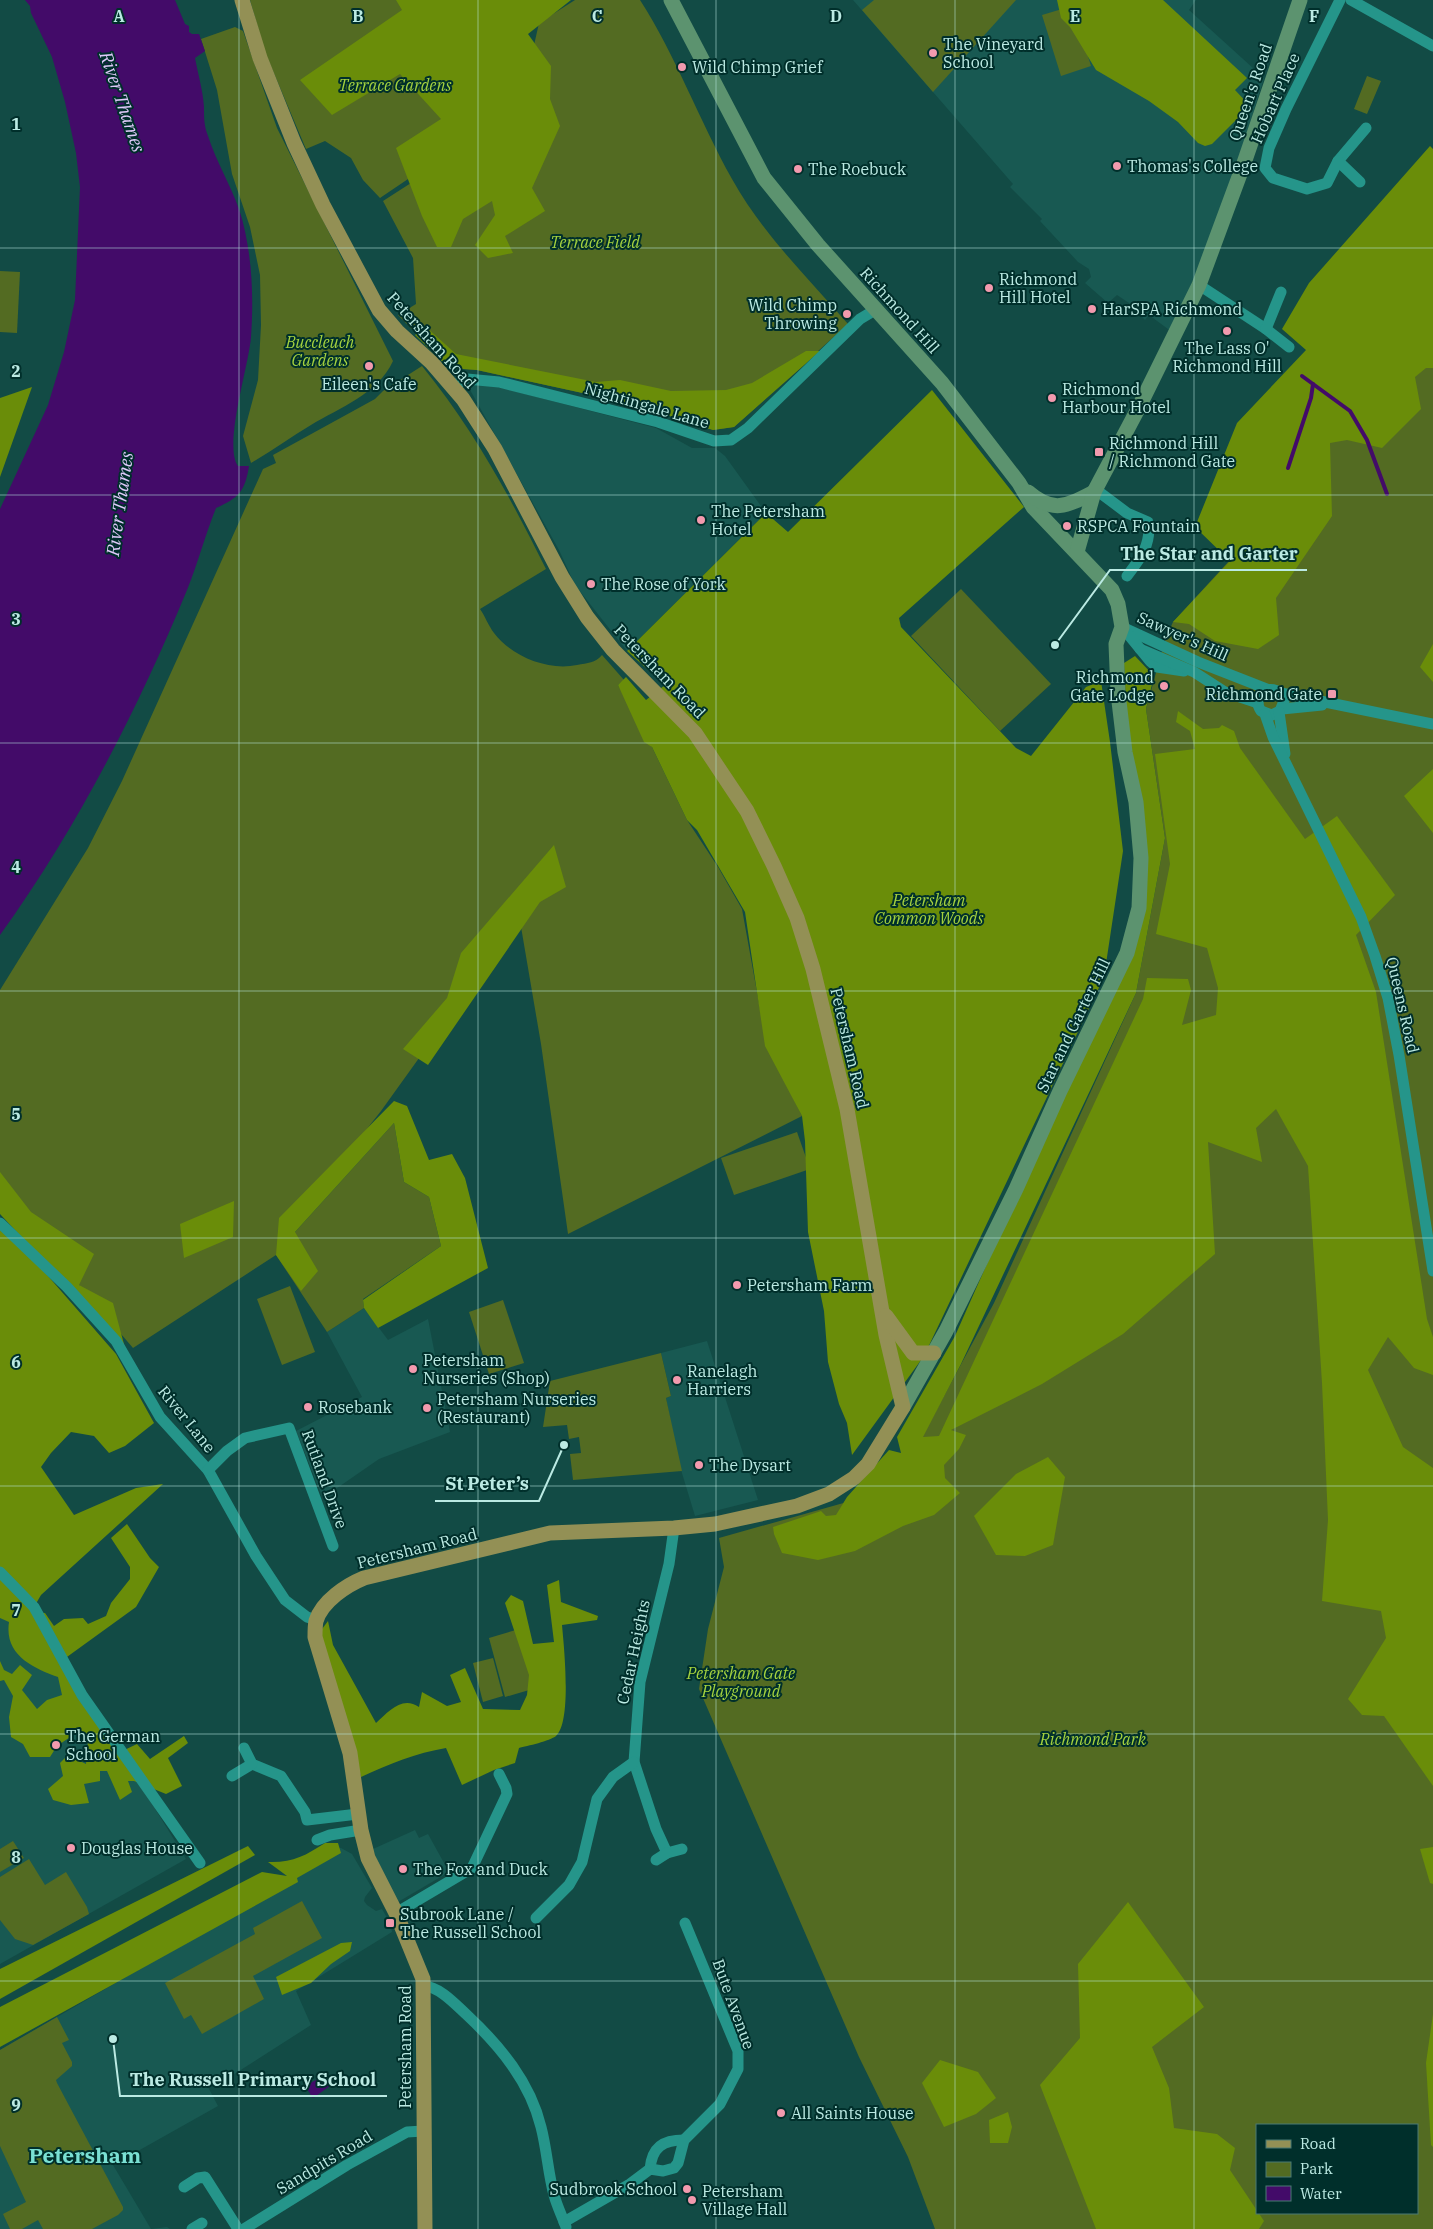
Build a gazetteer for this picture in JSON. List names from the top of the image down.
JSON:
{
  "streets": {
    "main road": [
      "Queen's Road",
      "Richmond Hill",
      "Petersham Road",
      "Star and Garter Hill"
    ],
    "street": [
      "Hobart Place",
      "Nightingale Lane",
      "Sawyer's Hill",
      "Queens Road",
      "River Lane",
      "Rutland Drive",
      "Cedar Heights",
      "Bute Avenue",
      "Sandpits Road"
    ]
  },
  "crossings": [
    ["Queen's Road", "Richmond Hill"],
    ["Richmond Hill", "Nightingale Lane"],
    ["Richmond Hill", "Sawyer's Hill"],
    ["Richmond Hill", "Star and Garter Hill"],
    ["Petersham Road", "Nightingale Lane"],
    ["Petersham Road", "Star and Garter Hill"],
    ["Petersham Road", "River Lane"],
    ["Petersham Road", "Cedar Heights"],
    ["Petersham Road", "Sandpits Road"],
    ["Sawyer's Hill", "Queens Road"],
    ["Sawyer's Hill", "Star and Garter Hill"],
    ["River Lane", "Rutland Drive"]
  ],
  "districts": ["Petersham"],
  "water": ["River Thames"],
  "parks": [
    "Terrace Gardens",
    "Terrace Field",
    "Buccleuch Gardens",
    "Petersham Common Woods",
    "Petersham Gate Playground",
    "Richmond Park"
  ],
  "places": {
    "other": [
      "The Vineyard School",
      "Wild Chimp Grief",
      "Thomas's College",
      "The Roebuck",
      "Richmond Hill Hotel",
      "HarSPA Richmond",
      "Wild Chimp Throwing",
      "The Lass O' Richmond Hill",
      "Eileen's Cafe",
      "Richmond Harbour Hotel",
      "The Petersham Hotel",
      "RSPCA Fountain",
      "The Rose of York",
      "The Star and Garter",
      "Richmond Gate Lodge",
      "Petersham Farm",
      "Petersham Nurseries (Shop)",
      "Ranelagh Harriers",
      "Rosebank",
      "Petersham Nurseries (Restaurant)",
      "St Peter’s",
      "The Dysart",
      "The German School",
      "Douglas House",
      "The Fox and Duck",
      "The Russell Primary School",
      "All Saints House",
      "Sudbrook School",
      "Petersham Village Hall"
    ],
    "transit": ["Richmond Hill / Richmond Gate", "Richmond Gate", "Subrook Lane / The Russell School"]
  },
  "legend": ["Road", "Park", "Water"],
  "grid": {
    "columns": [
      "A",
      "B",
      "C",
      "D",
      "E",
      "F"
    ],
    "rows": [
      "1",
      "2",
      "3",
      "4",
      "5",
      "6",
      "7",
      "8",
      "9"
    ]
  }
}
